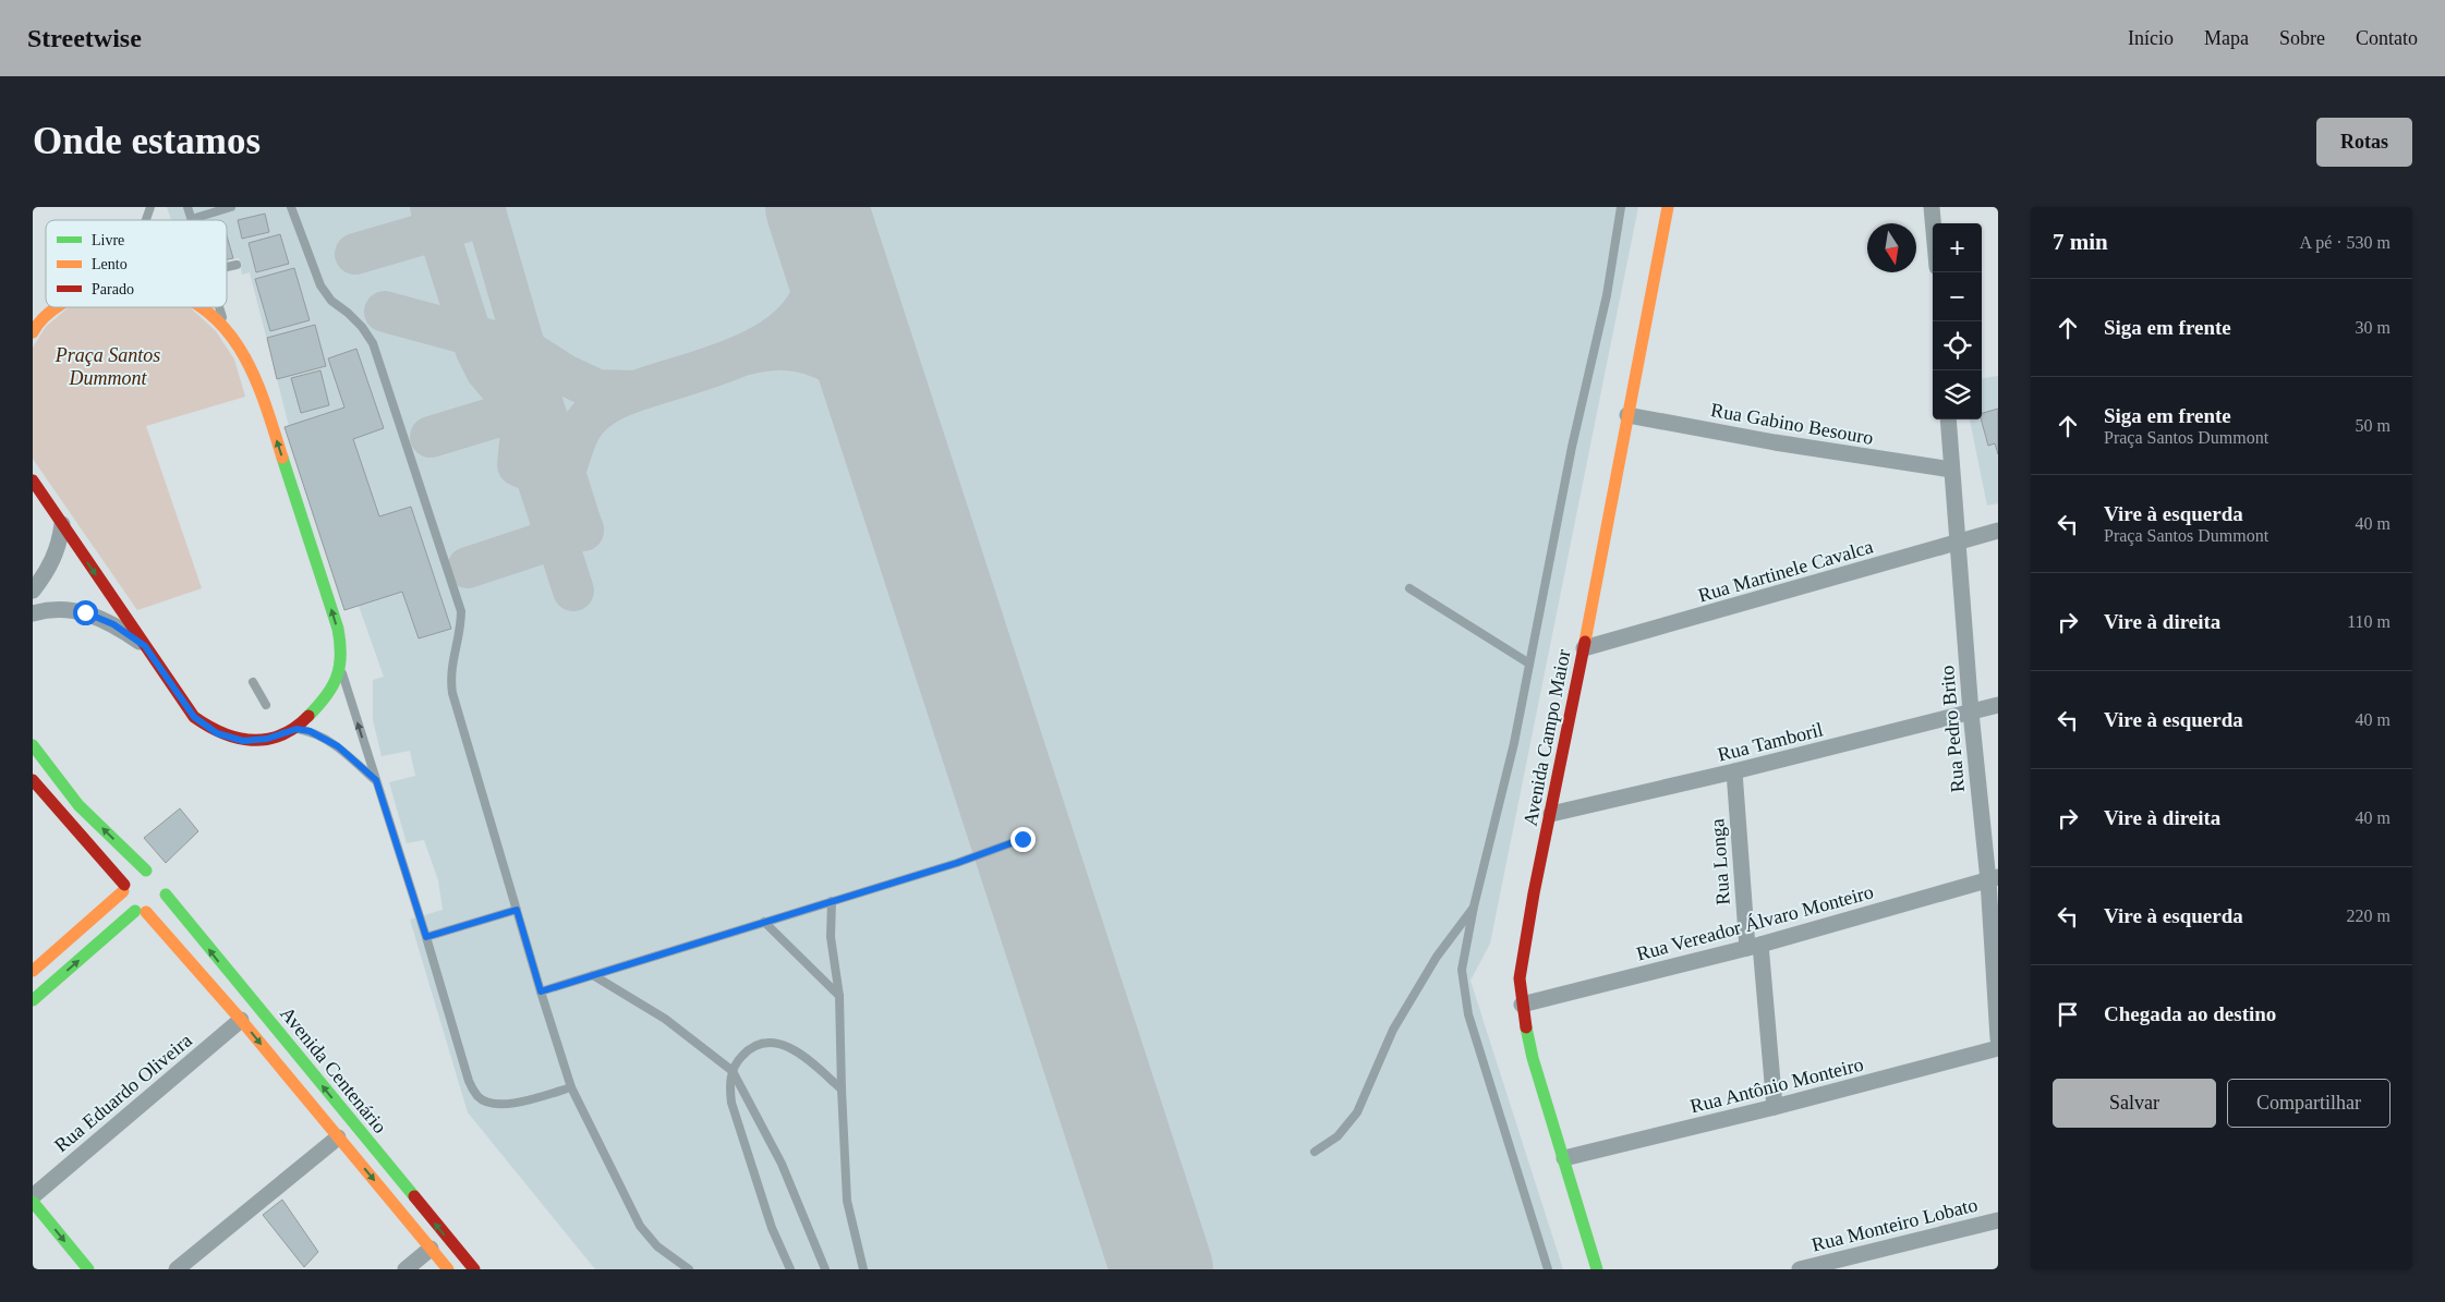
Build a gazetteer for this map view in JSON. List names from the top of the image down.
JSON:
{
  "streets": {
    "street": [
      "Rua Gabino Besouro",
      "Rua Martinele Cavalca",
      "Rua Pedro Brito",
      "Avenida Campo Maior",
      "Rua Tamboril",
      "Rua Longa",
      "Rua Vereador Álvaro Monteiro",
      "Avenida Centenário",
      "Rua Antônio Monteiro",
      "Rua Eduardo Oliveira",
      "Rua Monteiro Lobato"
    ]
  },
  "crossings": [
    ["Rua Gabino Besouro", "Rua Pedro Brito"],
    ["Rua Gabino Besouro", "Avenida Campo Maior"],
    ["Rua Martinele Cavalca", "Rua Pedro Brito"],
    ["Rua Martinele Cavalca", "Avenida Campo Maior"],
    ["Rua Pedro Brito", "Rua Tamboril"],
    ["Rua Pedro Brito", "Rua Vereador Álvaro Monteiro"],
    ["Avenida Campo Maior", "Rua Tamboril"],
    ["Avenida Campo Maior", "Rua Vereador Álvaro Monteiro"],
    ["Avenida Campo Maior", "Rua Antônio Monteiro"],
    ["Rua Tamboril", "Rua Longa"],
    ["Rua Longa", "Rua Vereador Álvaro Monteiro"],
    ["Rua Longa", "Rua Antônio Monteiro"],
    ["Avenida Centenário", "Rua Eduardo Oliveira"]
  ],
  "parks": ["Praça Santos Dummont"],
  "legend": ["Livre", "Lento", "Parado"],
  "north": "bottom",
  "page": {
    "header": "Streetwise",
    "nav": [
      "Início",
      "Mapa",
      "Sobre",
      "Contato"
    ],
    "buttons": [
      "Rotas",
      ["Salvar", "Compartilhar"]
    ],
    "title": "Onde estamos",
    "heading": ["7 min", "A pé · 530 m"],
    "map_buttons": ["+", "−"],
    "list": [
      ["Siga em frente", "30 m"],
      ["Siga em frente", "Praça Santos Dummont", "50 m"],
      ["Vire à esquerda", "Praça Santos Dummont", "40 m"],
      ["Vire à direita", "110 m"],
      ["Vire à esquerda", "40 m"],
      ["Vire à direita", "40 m"],
      ["Vire à esquerda", "220 m"],
      "Chegada ao destino"
    ]
  }
}
